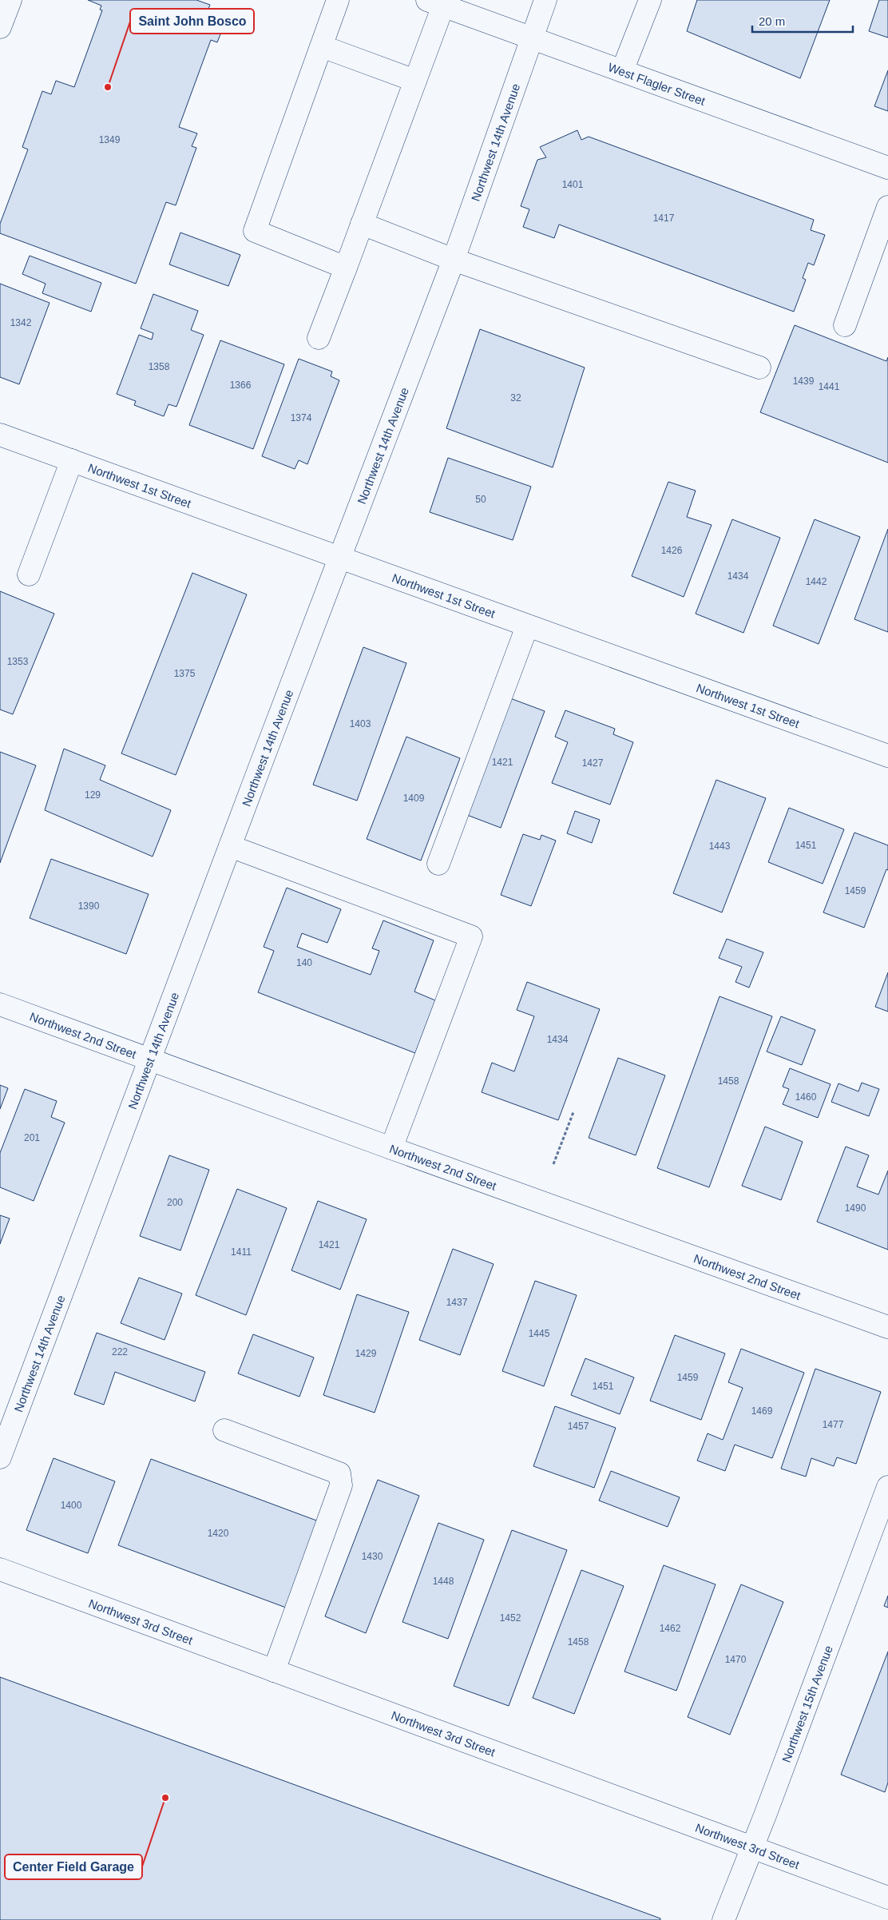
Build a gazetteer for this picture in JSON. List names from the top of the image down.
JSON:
{
  "streets": {
    "street": [
      "West Flagler Street",
      "Northwest 14th Avenue",
      "Northwest 1st Street",
      "Northwest 2nd Street",
      "Northwest 3rd Street",
      "Northwest 15th Avenue"
    ]
  },
  "crossings": [
    ["West Flagler Street", "Northwest 14th Avenue"],
    ["Northwest 14th Avenue", "Northwest 1st Street"],
    ["Northwest 14th Avenue", "Northwest 2nd Street"],
    ["Northwest 3rd Street", "Northwest 15th Avenue"]
  ],
  "places": ["Saint John Bosco", "Center Field Garage"],
  "house_numbers": [
    "1349",
    "1401",
    "1417",
    "1342",
    "1358",
    "1439",
    "1366",
    "1441",
    "32",
    "1374",
    "50",
    "1426",
    "1434",
    "1442",
    "1353",
    "1375",
    "1403",
    "1421",
    "1427",
    "129",
    "1409",
    "1451",
    "1443",
    "1459",
    "1390",
    "140",
    "1434",
    "1458",
    "1460",
    "201",
    "200",
    "1490",
    "1421",
    "1411",
    "1437",
    "1445",
    "222",
    "1429",
    "1459",
    "1451",
    "1469",
    "1477",
    "1457",
    "1400",
    "1420",
    "1430",
    "1448",
    "1452",
    "1462",
    "1458",
    "1470"
  ],
  "scale_bar": "20 m"
}
